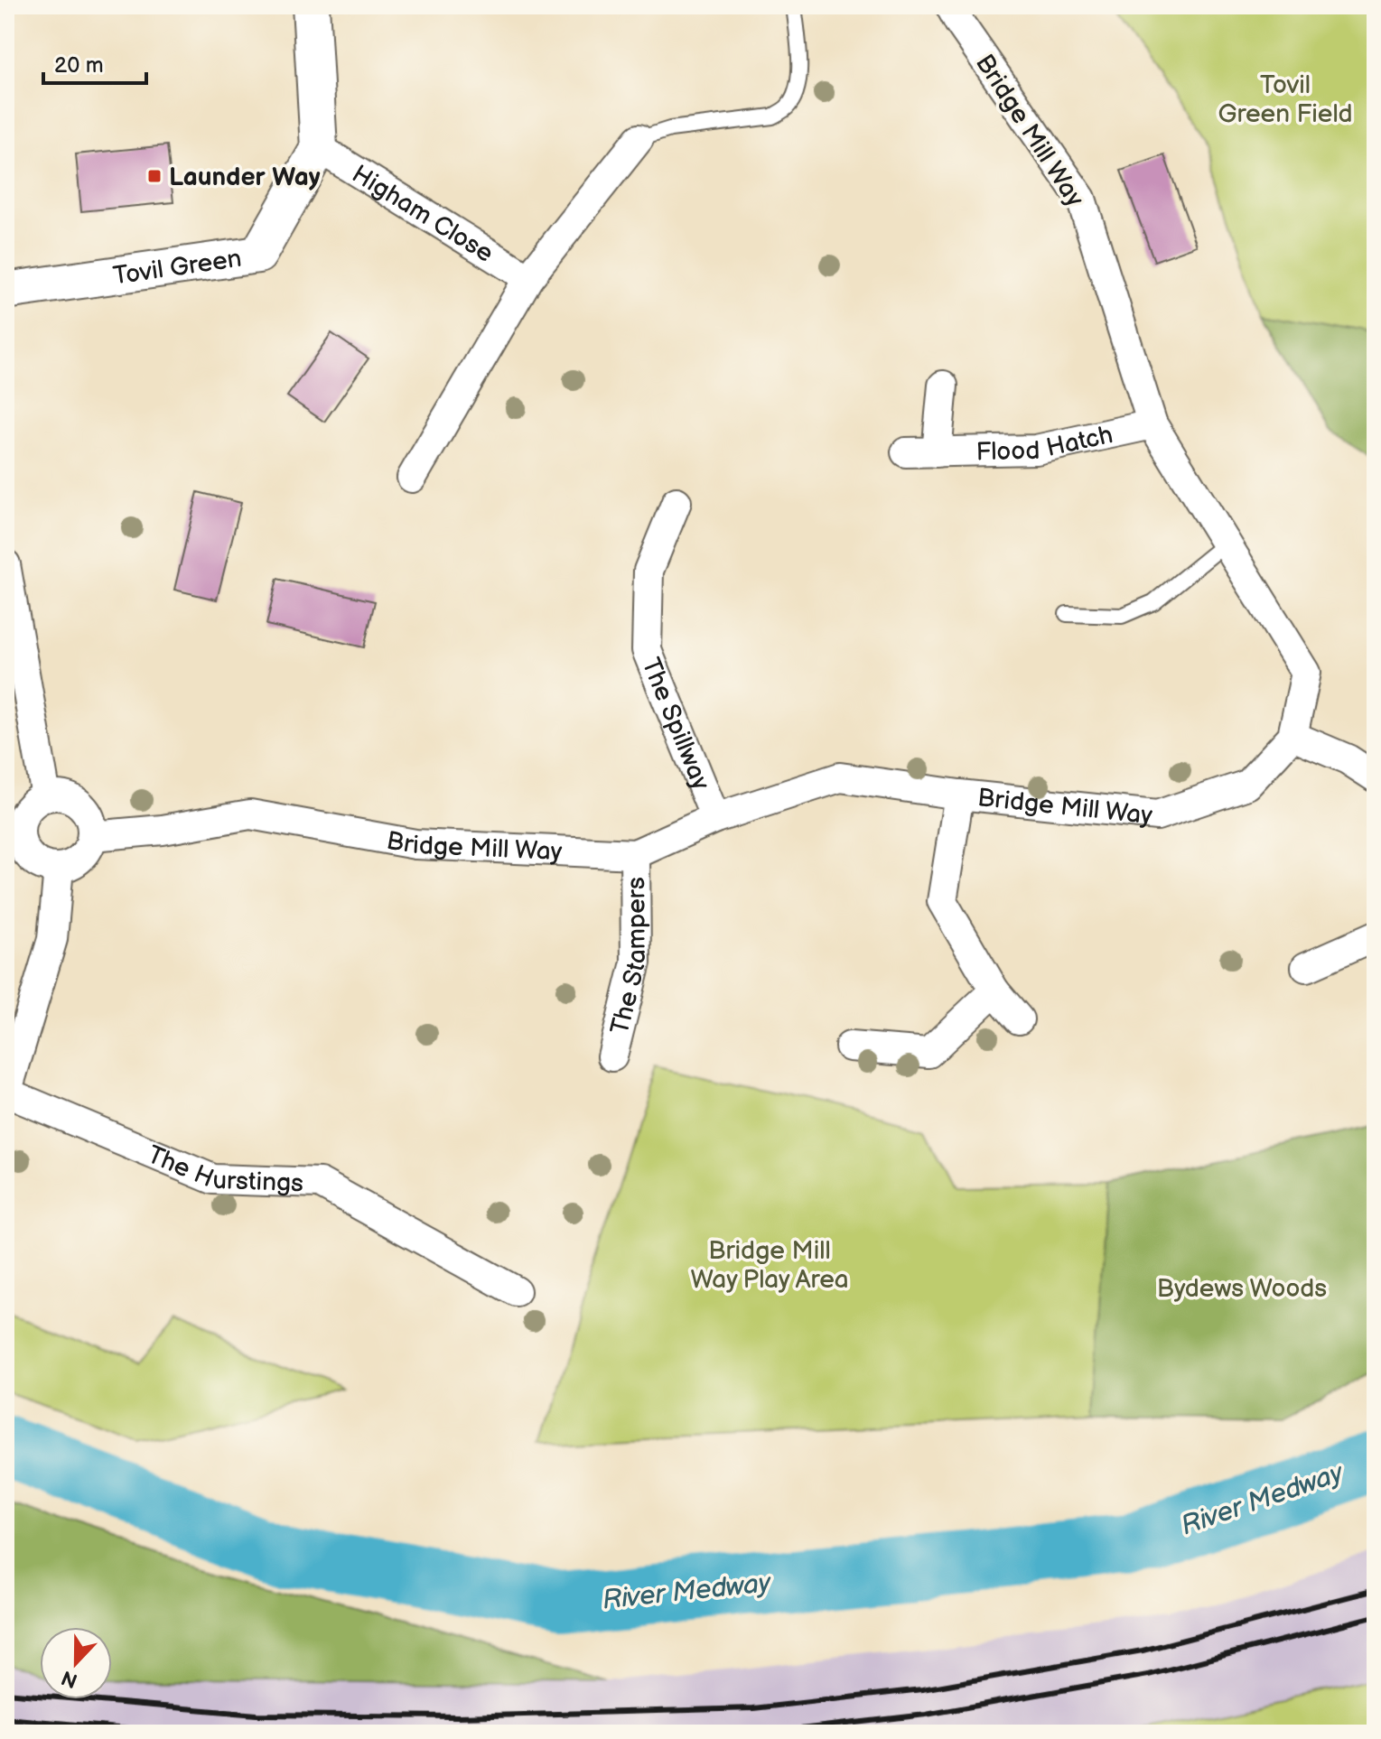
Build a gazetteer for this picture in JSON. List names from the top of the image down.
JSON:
{
  "streets": {
    "street": [
      "Bridge Mill Way",
      "Higham Close",
      "Tovil Green",
      "Flood Hatch",
      "The Spillway",
      "The Stampers",
      "The Hurstings"
    ]
  },
  "crossings": [
    ["Bridge Mill Way", "Flood Hatch"],
    ["Bridge Mill Way", "The Spillway"],
    ["Bridge Mill Way", "The Stampers"],
    ["Higham Close", "Tovil Green"]
  ],
  "water": ["River Medway"],
  "parks": ["Tovil Green Field", "Bridge Mill Way Play Area", "Bydews Woods"],
  "places": {
    "transit": ["Launder Way"]
  },
  "scale_bar": "20 m",
  "north": "bottom"
}
